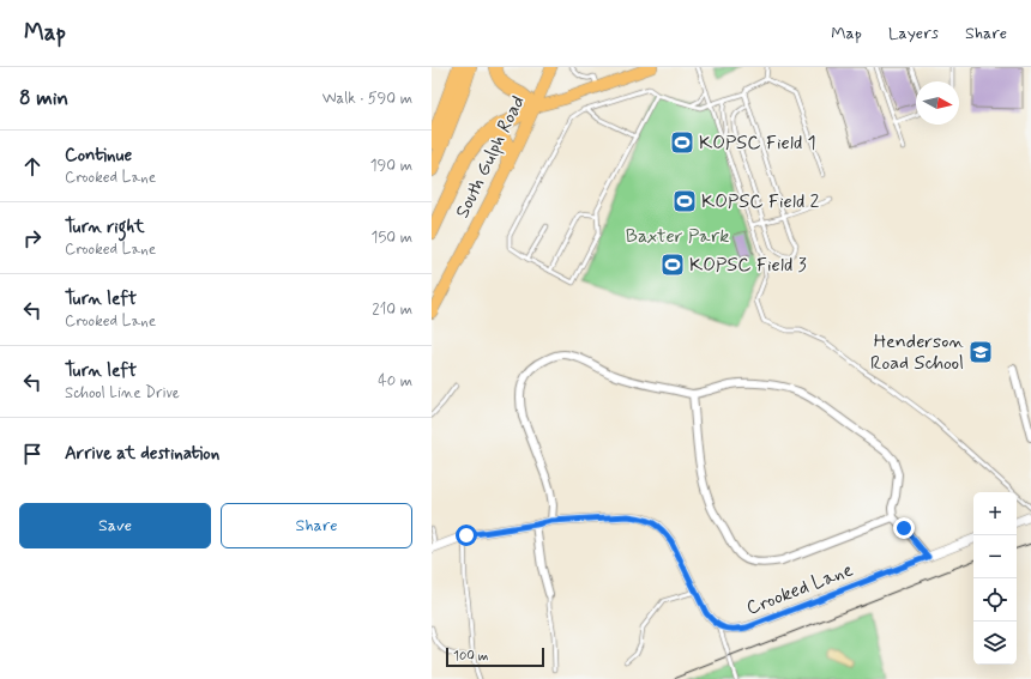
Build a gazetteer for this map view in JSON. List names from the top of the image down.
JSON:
{
  "streets": {
    "main road": ["South Gulph Road"],
    "street": ["Crooked Lane"]
  },
  "parks": ["Baxter Park"],
  "places": {
    "sports": ["KOPSC Field 1", "KOPSC Field 2", "KOPSC Field 3"],
    "school or university": ["Henderson Road School"]
  },
  "scale_bar": "100 m",
  "north": "right",
  "page": {
    "header": "Map",
    "nav": ["Map", "Layers", "Share"],
    "heading": ["8 min", "Walk · 590 m"],
    "list": [
      ["Continue", "Crooked Lane", "190 m"],
      ["Turn right", "Crooked Lane", "150 m"],
      ["Turn left", "Crooked Lane", "210 m"],
      ["Turn left", "School Line Drive", "40 m"],
      "Arrive at destination"
    ],
    "buttons": ["Save", "Share"],
    "map_buttons": ["+", "−"],
    "scale": "100 m"
  }
}
